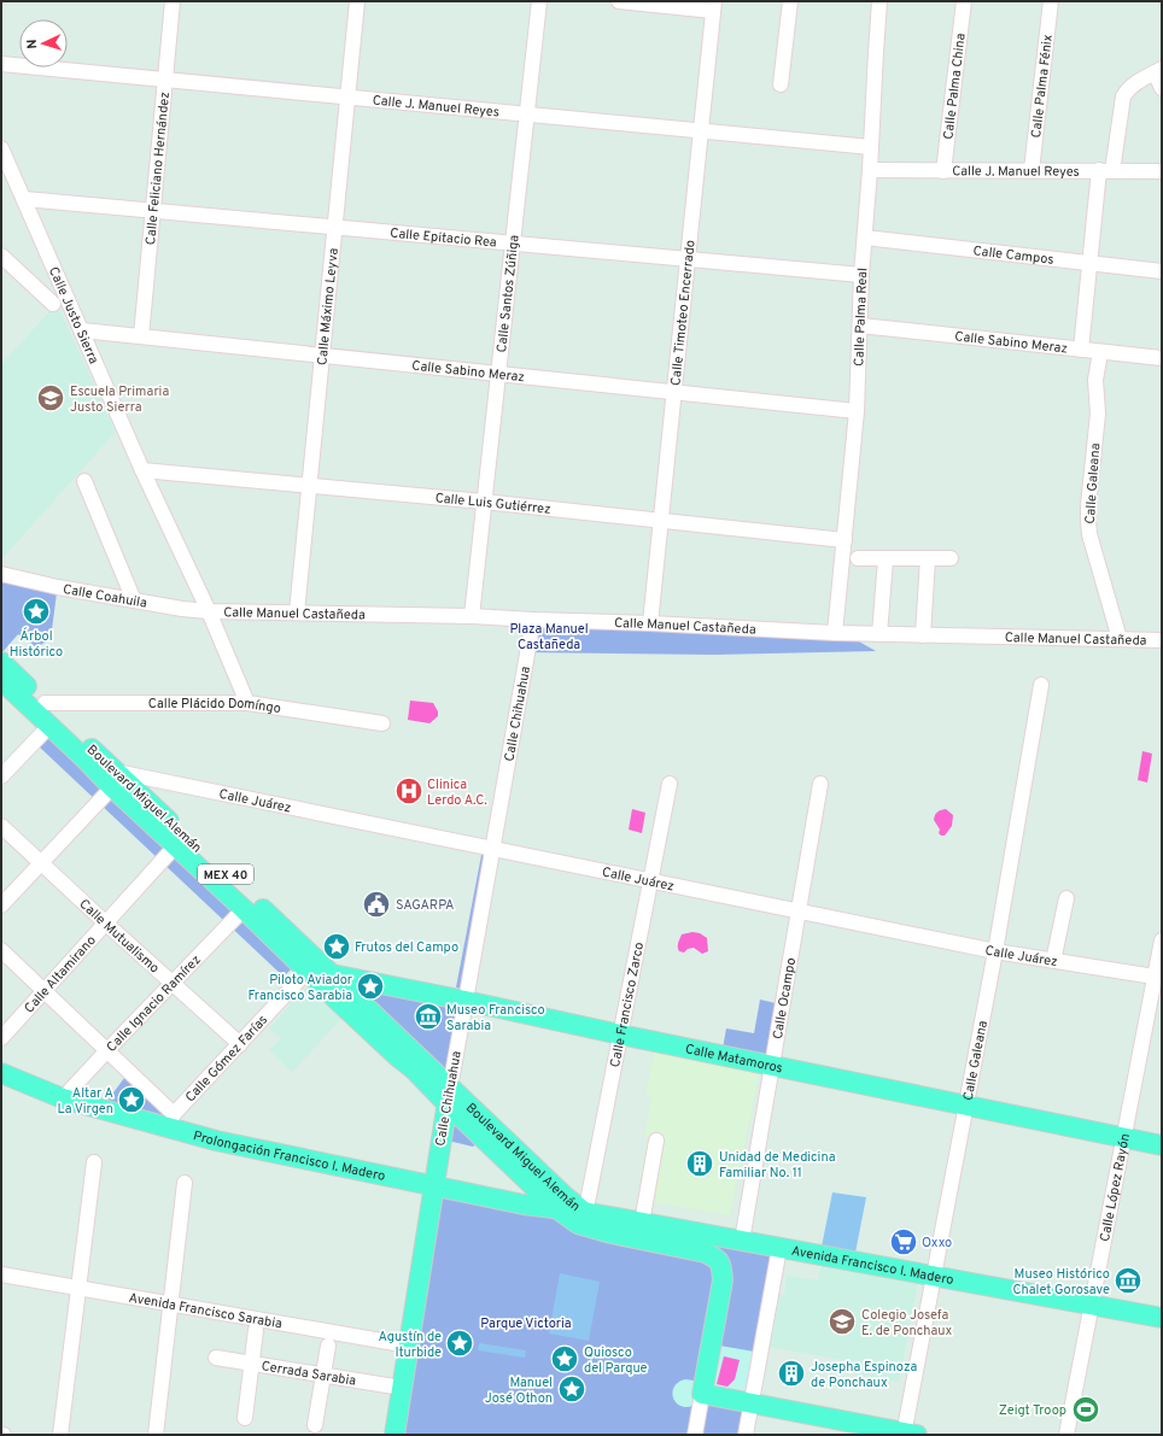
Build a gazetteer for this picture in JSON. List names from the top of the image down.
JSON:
{
  "streets": {
    "main road": [
      "Calle Chihuahua",
      "Boulevard Miguel Alemán",
      "MEX 40",
      "Calle Matamoros",
      "Prolongación Francisco I. Madero",
      "Avenida Francisco I. Madero"
    ],
    "street": [
      "Calle Palma China",
      "Calle Palma Fénix",
      "Calle J. Manuel Reyes",
      "Calle Feliciano Hernández",
      "Calle Epitacio Rea",
      "Calle Campos",
      "Calle Santos Zúñiga",
      "Calle Máximo Leyva",
      "Calle Timoteo Encerrado",
      "Calle Justo Sierra",
      "Calle Palma Real",
      "Calle Sabino Meraz",
      "Calle Galeana",
      "Calle Luis Gutiérrez",
      "Calle Coahuila",
      "Calle Manuel Castañeda",
      "Calle Plácido Domíngo",
      "Calle Juárez",
      "Calle Mutualismo",
      "Calle Altamirano",
      "Calle Ocampo",
      "Calle Ignacio Ramírez",
      "Calle Francisco Zarco",
      "Calle Gómez Farías",
      "Calle López Rayón",
      "Avenida Francisco Sarabia",
      "Cerrada Sarabia"
    ]
  },
  "crossings": [
    ["Calle Palma China", "Calle J. Manuel Reyes"],
    ["Calle Palma Fénix", "Calle J. Manuel Reyes"],
    ["Calle J. Manuel Reyes", "Calle Feliciano Hernández"],
    ["Calle J. Manuel Reyes", "Calle Santos Zúñiga"],
    ["Calle J. Manuel Reyes", "Calle Máximo Leyva"],
    ["Calle J. Manuel Reyes", "Calle Timoteo Encerrado"],
    ["Calle J. Manuel Reyes", "Calle Palma Real"],
    ["Calle Feliciano Hernández", "Calle Epitacio Rea"],
    ["Calle Feliciano Hernández", "Calle Sabino Meraz"],
    ["Calle Epitacio Rea", "Calle Santos Zúñiga"],
    ["Calle Epitacio Rea", "Calle Máximo Leyva"],
    ["Calle Epitacio Rea", "Calle Timoteo Encerrado"],
    ["Calle Epitacio Rea", "Calle Justo Sierra"],
    ["Calle Epitacio Rea", "Calle Palma Real"],
    ["Calle Campos", "Calle Palma Real"],
    ["Calle Santos Zúñiga", "Calle Sabino Meraz"],
    ["Calle Santos Zúñiga", "Calle Luis Gutiérrez"],
    ["Calle Santos Zúñiga", "Calle Manuel Castañeda"],
    ["Calle Máximo Leyva", "Calle Sabino Meraz"],
    ["Calle Máximo Leyva", "Calle Luis Gutiérrez"],
    ["Calle Máximo Leyva", "Calle Manuel Castañeda"],
    ["Calle Timoteo Encerrado", "Calle Sabino Meraz"],
    ["Calle Timoteo Encerrado", "Calle Luis Gutiérrez"],
    ["Calle Timoteo Encerrado", "Calle Manuel Castañeda"],
    ["Calle Justo Sierra", "Calle Sabino Meraz"],
    ["Calle Justo Sierra", "Calle Luis Gutiérrez"],
    ["Calle Justo Sierra", "Calle Coahuila"],
    ["Calle Justo Sierra", "Calle Manuel Castañeda"],
    ["Calle Justo Sierra", "Calle Plácido Domíngo"],
    ["Calle Palma Real", "Calle Sabino Meraz"],
    ["Calle Palma Real", "Calle Luis Gutiérrez"],
    ["Calle Palma Real", "Calle Manuel Castañeda"],
    ["Calle Sabino Meraz", "Calle Galeana"],
    ["Calle Galeana", "Calle Manuel Castañeda"],
    ["Calle Galeana", "Calle Juárez"],
    ["Calle Galeana", "Calle Matamoros"],
    ["Calle Galeana", "Avenida Francisco I. Madero"],
    ["Calle Coahuila", "Calle Manuel Castañeda"],
    ["Calle Manuel Castañeda", "Calle Chihuahua"],
    ["Calle Plácido Domíngo", "Boulevard Miguel Alemán"],
    ["Calle Chihuahua", "Boulevard Miguel Alemán"],
    ["Calle Chihuahua", "Calle Juárez"],
    ["Calle Chihuahua", "Calle Matamoros"],
    ["Calle Chihuahua", "Prolongación Francisco I. Madero"],
    ["Calle Chihuahua", "Avenida Francisco Sarabia"],
    ["Calle Chihuahua", "Cerrada Sarabia"],
    ["Boulevard Miguel Alemán", "Calle Juárez"],
    ["Boulevard Miguel Alemán", "MEX 40"],
    ["Boulevard Miguel Alemán", "Calle Altamirano"],
    ["Boulevard Miguel Alemán", "Calle Ignacio Ramírez"],
    ["Boulevard Miguel Alemán", "Calle Francisco Zarco"],
    ["Boulevard Miguel Alemán", "Calle Gómez Farías"],
    ["Boulevard Miguel Alemán", "Calle Matamoros"],
    ["Boulevard Miguel Alemán", "Prolongación Francisco I. Madero"],
    ["Boulevard Miguel Alemán", "Avenida Francisco I. Madero"],
    ["Calle Juárez", "Calle Ocampo"],
    ["Calle Juárez", "Calle Francisco Zarco"],
    ["Calle Juárez", "Calle López Rayón"],
    ["MEX 40", "Calle Francisco Zarco"],
    ["MEX 40", "Avenida Francisco I. Madero"],
    ["Calle Mutualismo", "Calle Altamirano"],
    ["Calle Mutualismo", "Calle Ignacio Ramírez"],
    ["Calle Mutualismo", "Calle Gómez Farías"],
    ["Calle Ocampo", "Calle Matamoros"],
    ["Calle Ocampo", "Avenida Francisco I. Madero"],
    ["Calle Ignacio Ramírez", "Prolongación Francisco I. Madero"],
    ["Calle Francisco Zarco", "Calle Matamoros"],
    ["Calle Francisco Zarco", "Avenida Francisco I. Madero"],
    ["Calle Gómez Farías", "Calle Matamoros"],
    ["Calle Gómez Farías", "Prolongación Francisco I. Madero"],
    ["Calle Matamoros", "Calle López Rayón"],
    ["Calle López Rayón", "Avenida Francisco I. Madero"]
  ],
  "parks": ["Plaza Manuel Castañeda", "Parque Victoria"],
  "places": {
    "school or university": ["Escuela Primaria Justo Sierra", "Colegio Josefa E. de Ponchaux"],
    "place": [
      "Árbol Histórico",
      "Frutos del Campo",
      "Piloto Aviador Francisco Sarabia",
      "Altar A La Virgen",
      "Agustín de Iturbide",
      "Quiosco del Parque",
      "Manuel José Othon"
    ],
    "hospital": ["Clinica Lerdo A.C."],
    "public building": ["SAGARPA"],
    "museum": ["Museo Francisco Sarabia", "Museo Histórico Chalet Gorosave"],
    "building": ["Unidad de Medicina Familiar No. 11", "Josepha Espinoza de Ponchaux"],
    "supermarket": ["Oxxo"],
    "sports": ["Zeigt Troop"]
  },
  "north": "left"
}
